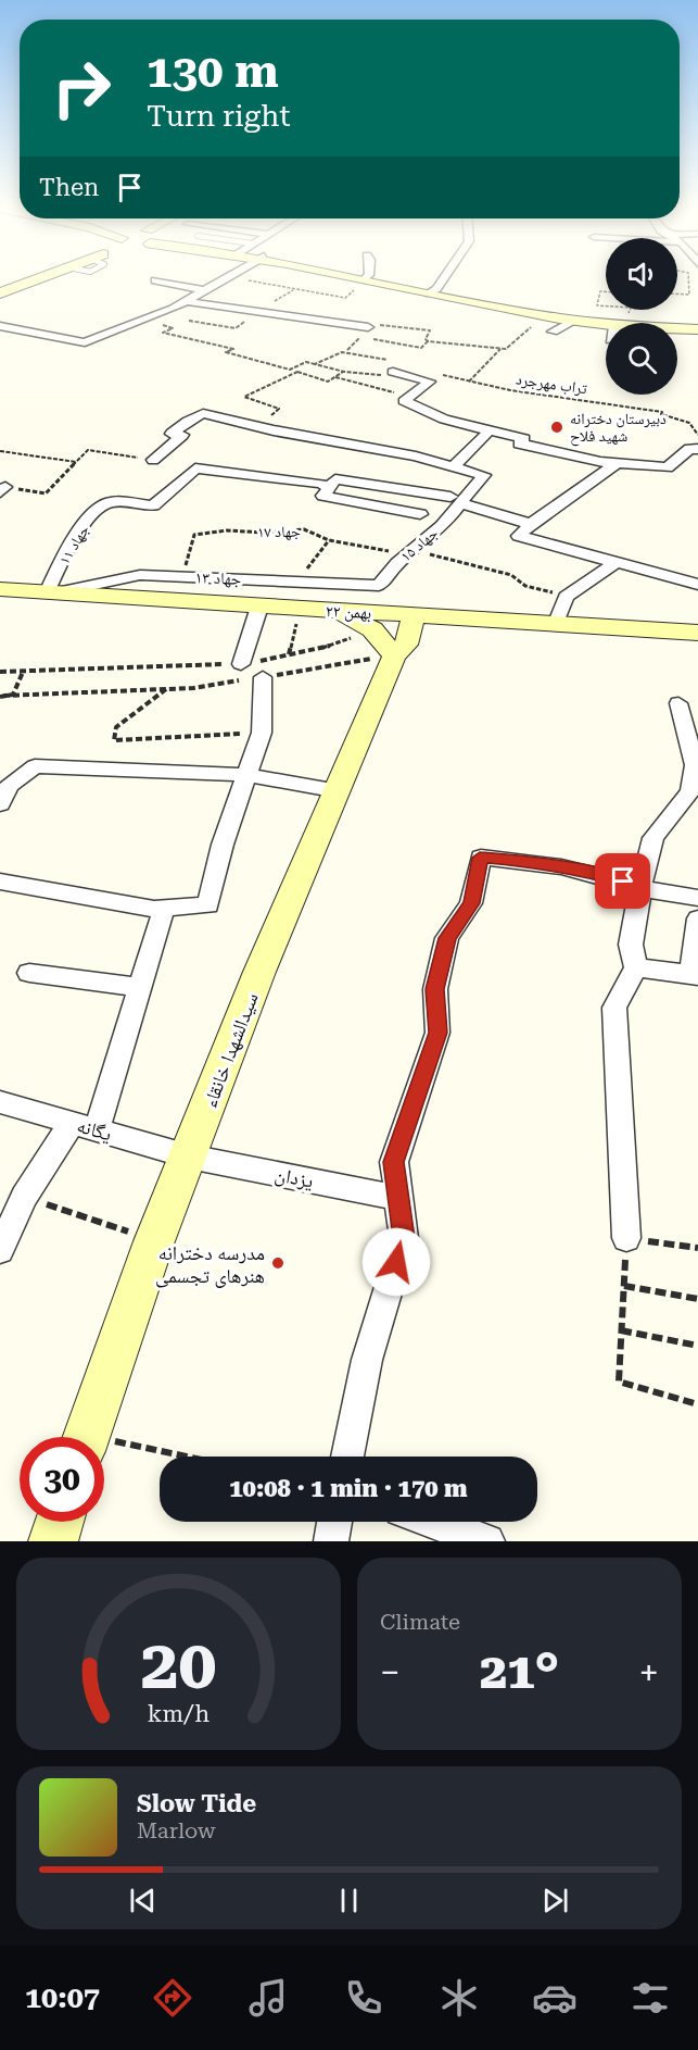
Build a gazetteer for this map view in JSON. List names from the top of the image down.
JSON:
{
  "streets": {
    "main road": ["۲۲ بهمن", "سیدالشهدا خانقاء"],
    "street": [
      "جهاد ۱۱",
      "جهاد ۱۵",
      "جهاد ۱۳",
      "یگانه",
      "یزدان"
    ],
    "path": ["تراب مهرجرد", "جهاد ۱۷"]
  },
  "crossings": [
    ["جهاد ۱۷", "جهاد ۱۵"],
    ["جهاد ۱۷", "جهاد ۱۳"],
    ["جهاد ۱۱", "جهاد ۱۳"],
    ["جهاد ۱۱", "۲۲ بهمن"],
    ["جهاد ۱۵", "جهاد ۱۳"],
    ["جهاد ۱۳", "۲۲ بهمن"],
    ["۲۲ بهمن", "سیدالشهدا خانقاء"],
    ["سیدالشهدا خانقاء", "یگانه"],
    ["سیدالشهدا خانقاء", "یزدان"],
    ["یگانه", "یزدان"]
  ],
  "places": ["دبیرستان دخترانه شهید فلاح", "مدرسه دخترانه هنرهای تجسمی"],
  "page": {
    "turn": ["130 m", "Turn right"],
    "then": "Then",
    "limit": "30",
    "trip": "10:08 · 1 min · 170 m",
    "tile": "Climate",
    "heat": ["−", "21°", "+"],
    "song": ["Slow Tide", "Marlow"],
    "tabs": "10:07",
    "gauge": ["20", "km/h"]
  }
}
